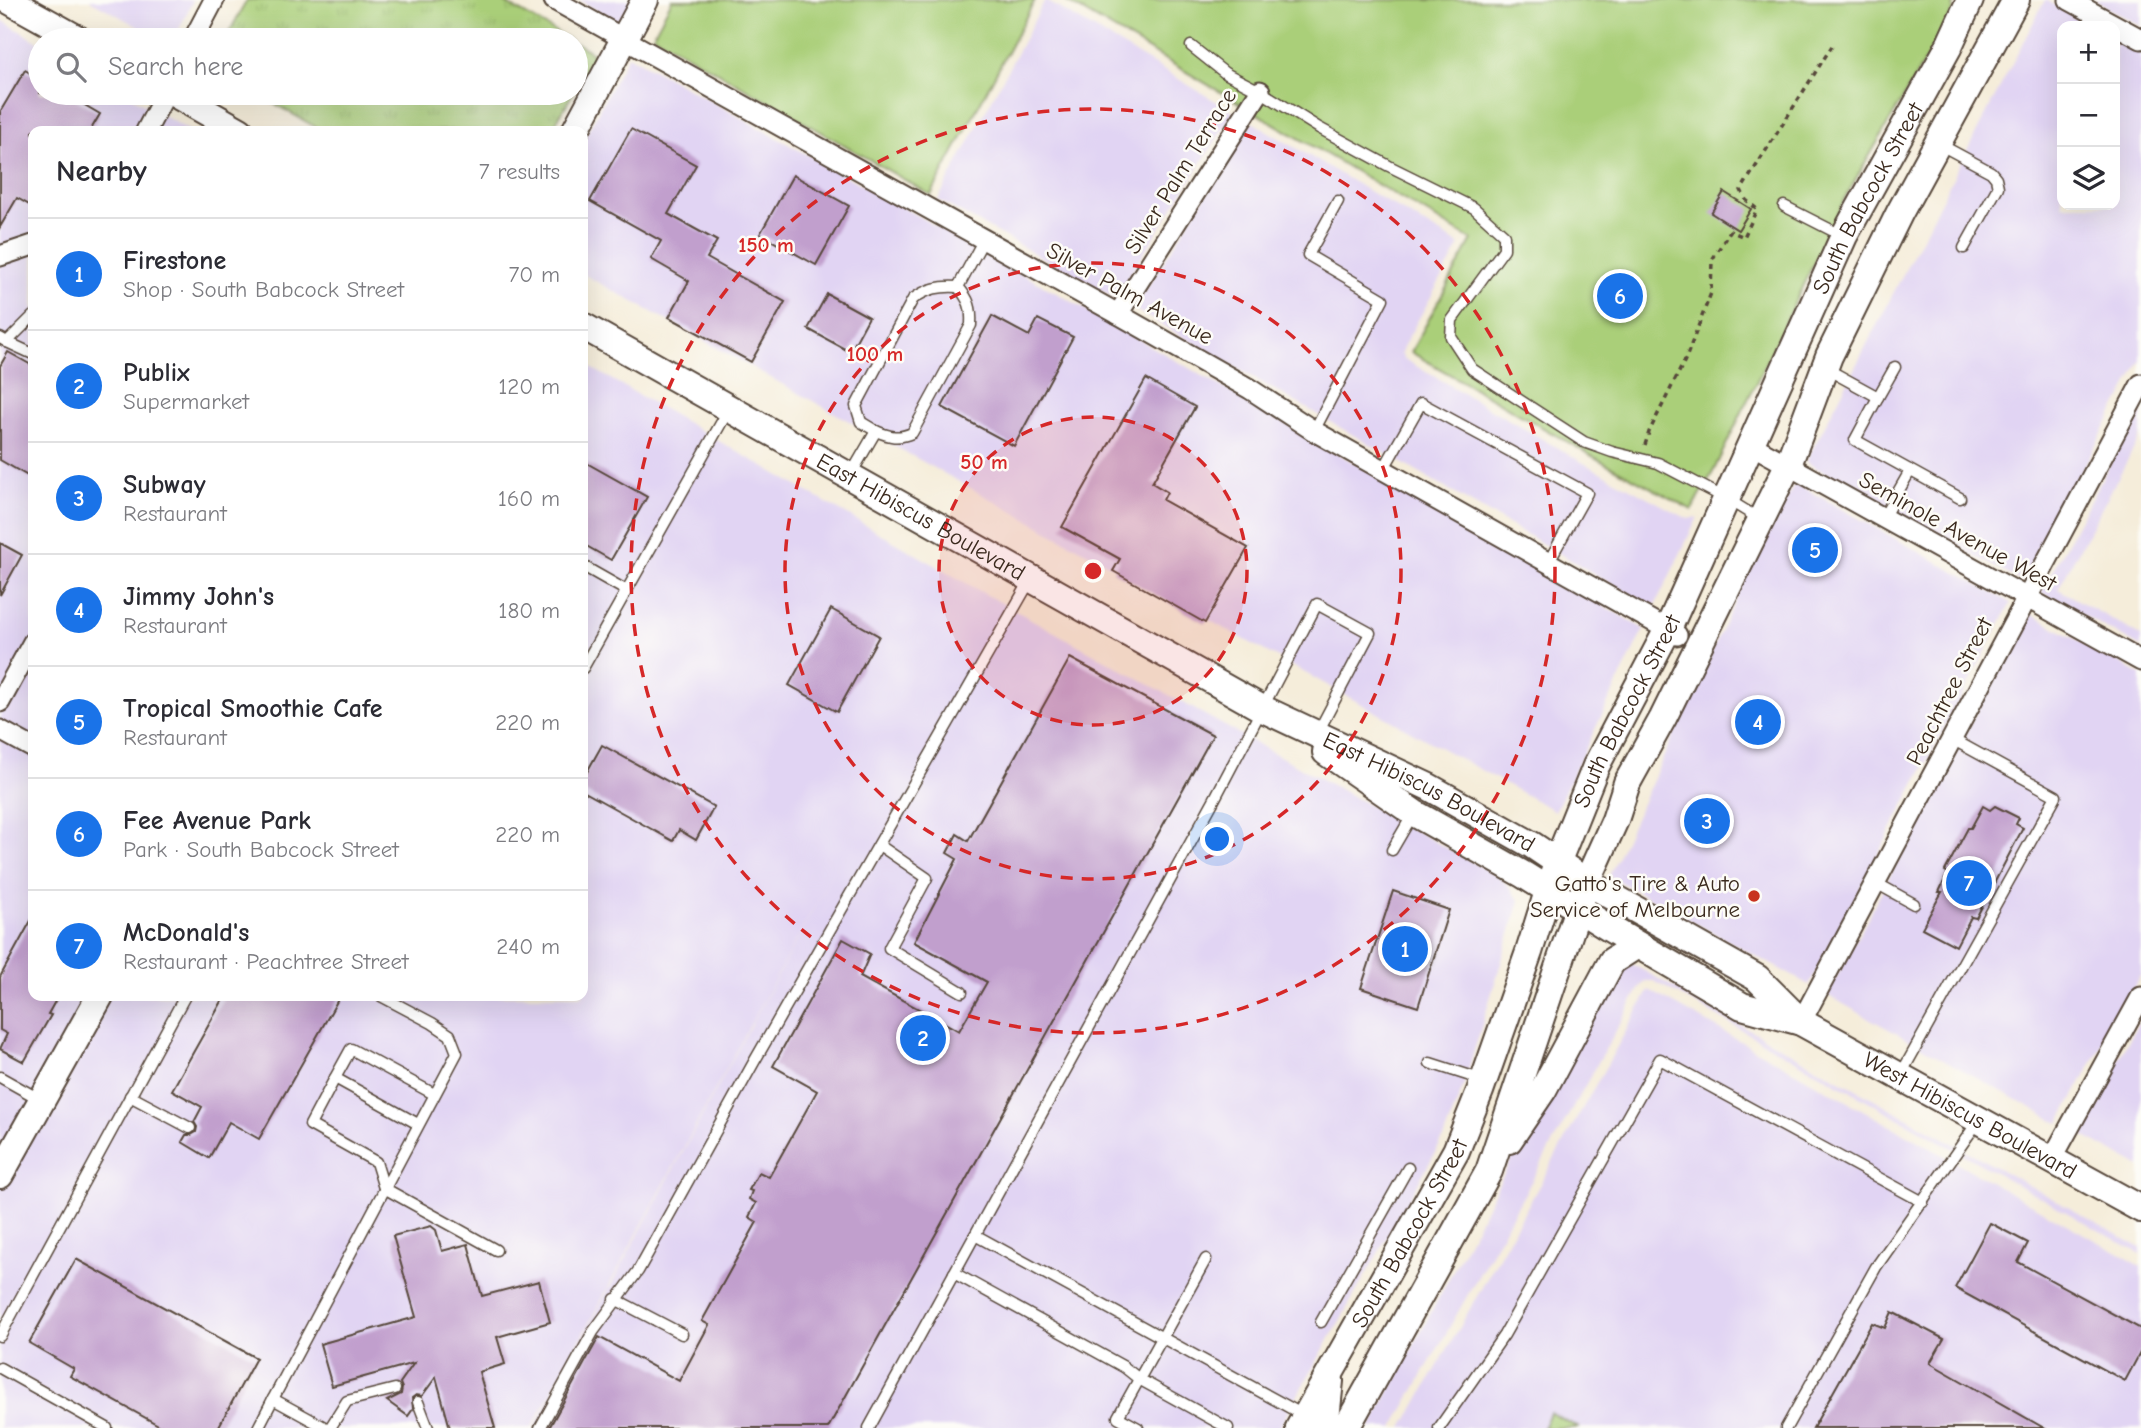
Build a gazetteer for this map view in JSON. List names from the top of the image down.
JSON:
{
  "streets": {
    "main road": ["South Babcock Street", "East Hibiscus Boulevard", "West Hibiscus Boulevard"],
    "street": [
      "Silver Palm Terrace",
      "Silver Palm Avenue",
      "Seminole Avenue West",
      "Peachtree Street"
    ]
  },
  "crossings": [
    ["Silver Palm Terrace", "Silver Palm Avenue"],
    ["South Babcock Street", "Silver Palm Avenue"],
    ["South Babcock Street", "East Hibiscus Boulevard"],
    ["South Babcock Street", "Seminole Avenue West"],
    ["South Babcock Street", "West Hibiscus Boulevard"],
    ["East Hibiscus Boulevard", "West Hibiscus Boulevard"],
    ["Seminole Avenue West", "Peachtree Street"],
    ["Peachtree Street", "West Hibiscus Boulevard"]
  ],
  "places": ["Gatto's Tire & Auto Service of Melbourne"],
  "page": {
    "map_buttons": ["+", "−"],
    "search": "Search here",
    "heading": ["Nearby", "7 results"],
    "list": [
      {
        "mark": "1",
        "name": "Firestone",
        "note": "Shop · South Babcock Street",
        "value": "70 m"
      },
      {
        "mark": "2",
        "name": "Publix",
        "note": "Supermarket",
        "value": "120 m"
      },
      {
        "mark": "3",
        "name": "Subway",
        "note": "Restaurant",
        "value": "160 m"
      },
      {
        "mark": "4",
        "name": "Jimmy John's",
        "note": "Restaurant",
        "value": "180 m"
      },
      {
        "mark": "5",
        "name": "Tropical Smoothie Cafe",
        "note": "Restaurant",
        "value": "220 m"
      },
      {
        "mark": "6",
        "name": "Fee Avenue Park",
        "note": "Park · South Babcock Street",
        "value": "220 m"
      },
      {
        "mark": "7",
        "name": "McDonald's",
        "note": "Restaurant · Peachtree Street",
        "value": "240 m"
      }
    ],
    "pins": [
      "6",
      "5",
      "4",
      "3",
      "7",
      "1",
      "2"
    ]
  },
  "rings": ["150 m", "100 m", "50 m"]
}
